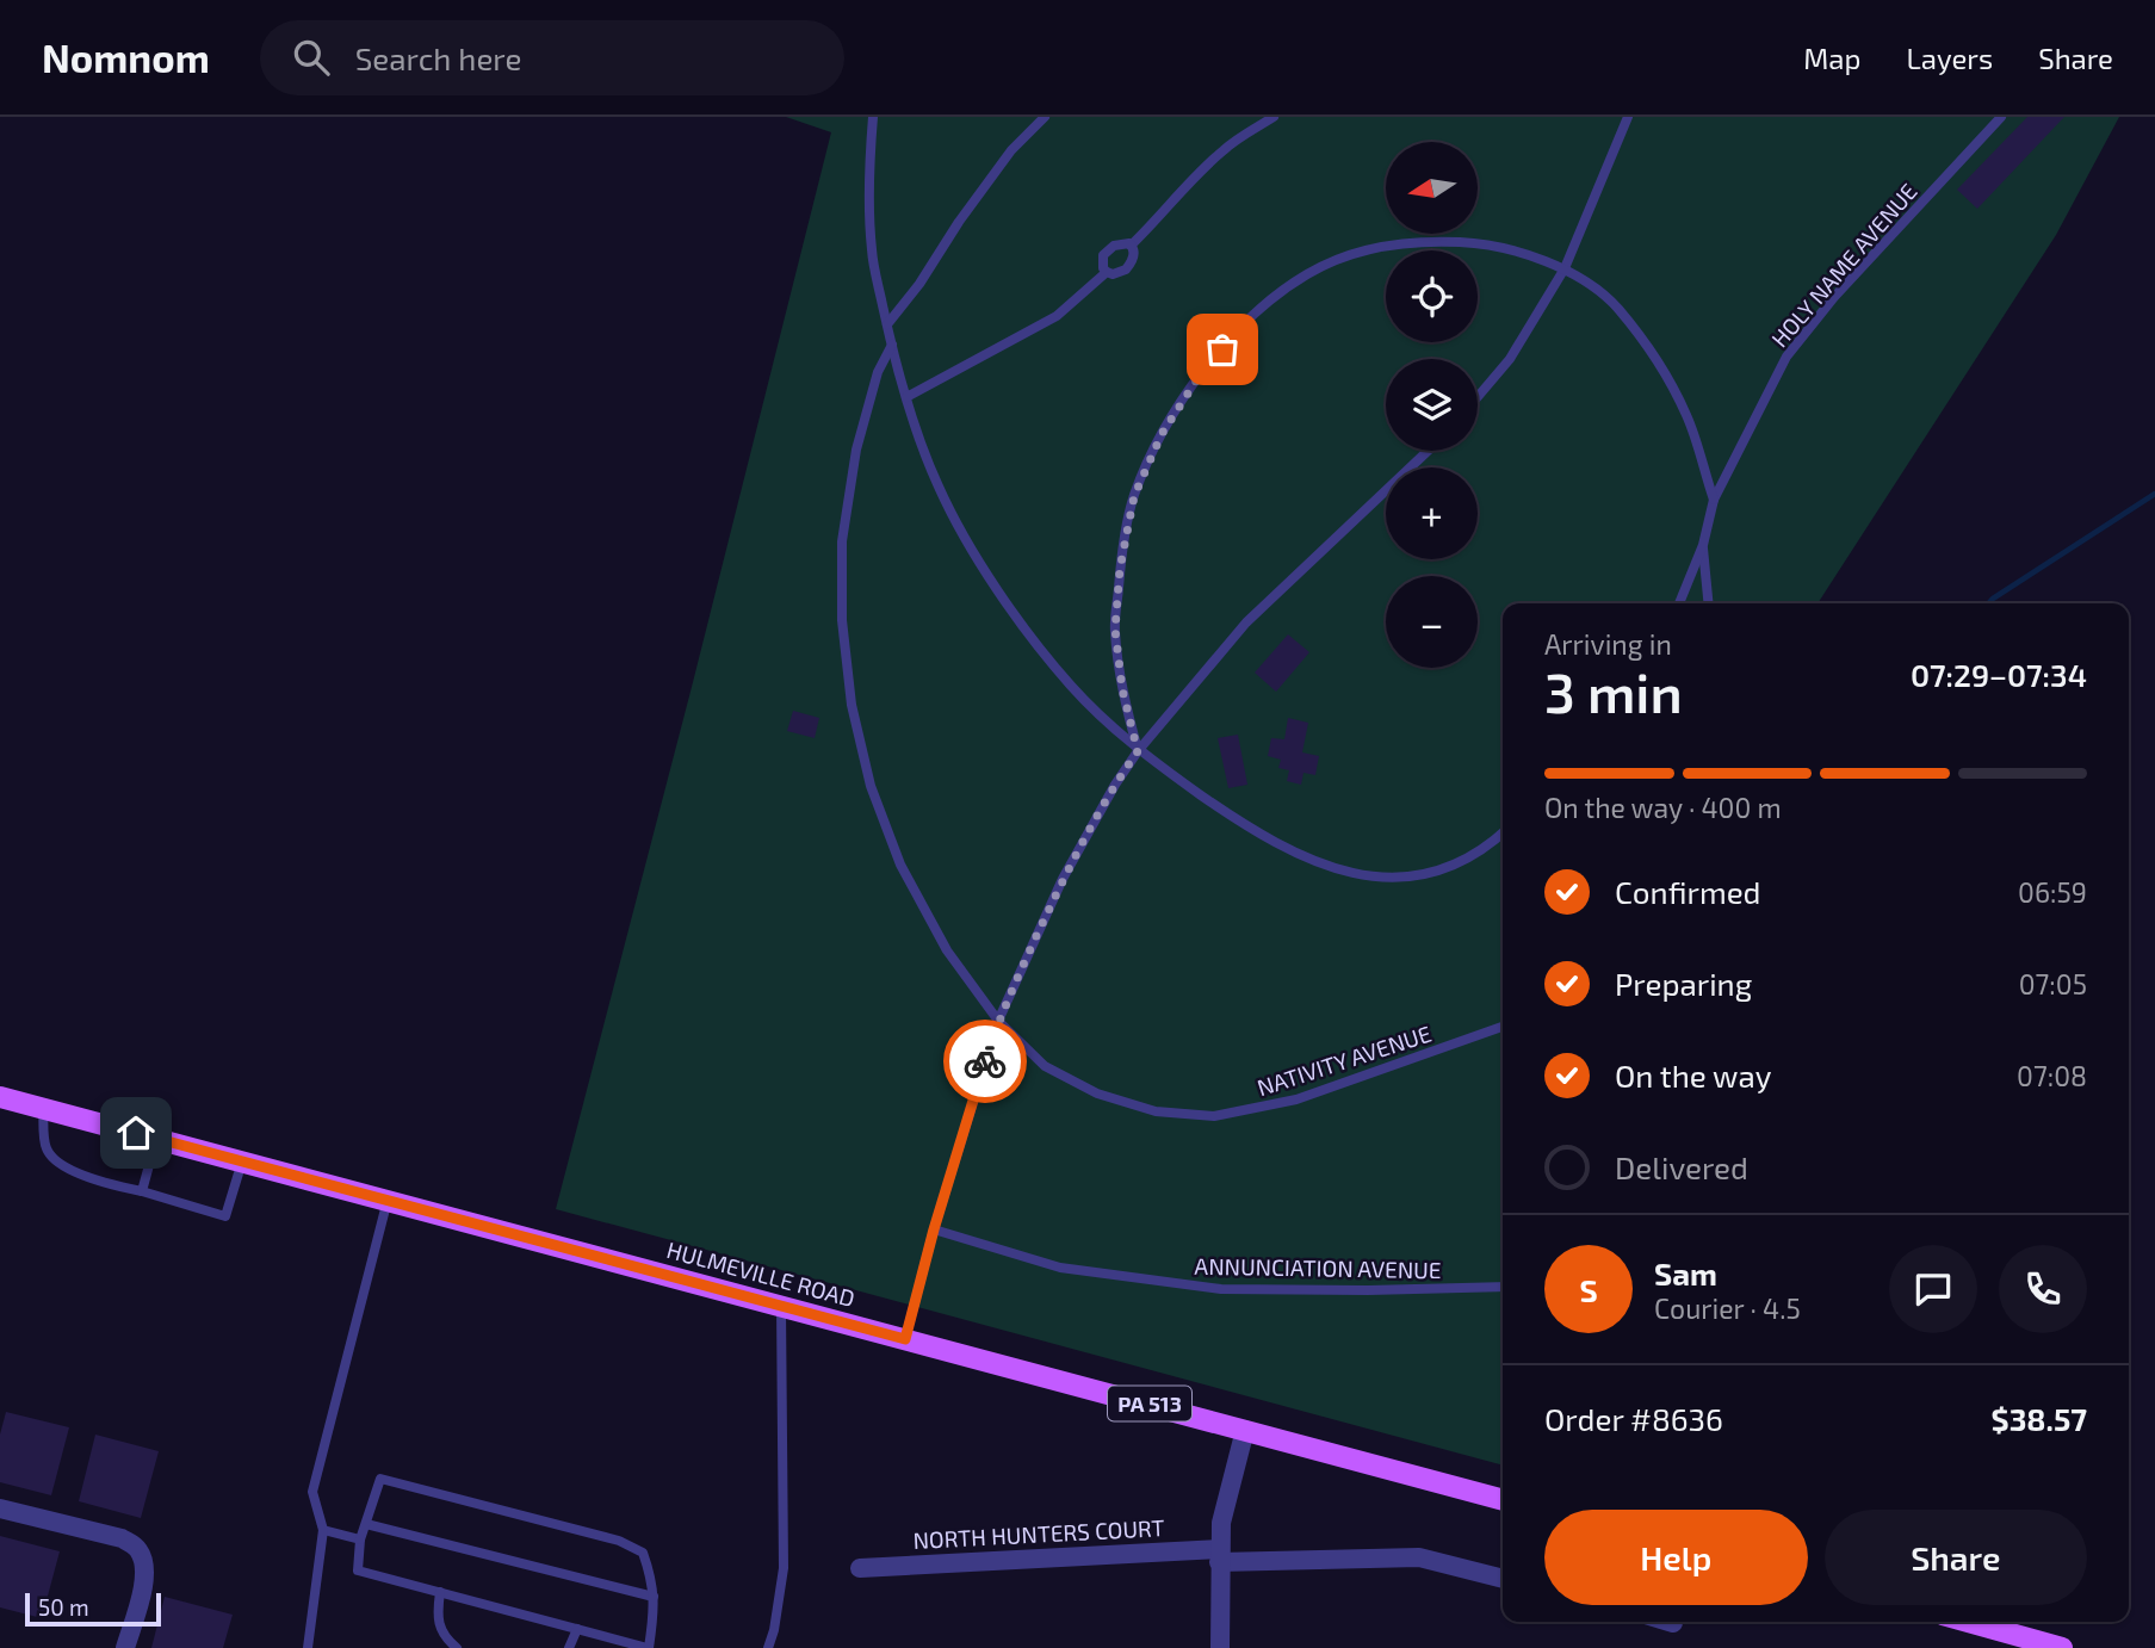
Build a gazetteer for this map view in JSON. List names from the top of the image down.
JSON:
{
  "streets": {
    "main road": ["HULMEVILLE ROAD", "PA 513"],
    "street": ["NORTH HUNTERS COURT"],
    "lane": ["HOLY NAME AVENUE", "NATIVITY AVENUE", "ANNUNCIATION AVENUE"]
  },
  "scale_bar": "50 m",
  "north": "left",
  "page": {
    "header": "Nomnom",
    "search": "Search here",
    "nav": ["Map", "Layers", "Share"],
    "map_buttons": ["+", "−"],
    "heading": ["3 min", "Arriving in", "07:29–07:34"],
    "panel": [
      "Sam",
      "Courier · 4.5",
      "Order #8636",
      "$38.57"
    ],
    "bar": "On the way · 400 m",
    "list": [
      ["Confirmed", "06:59"],
      ["Preparing", "07:05"],
      ["On the way", "07:08"],
      "Delivered"
    ],
    "round": "S",
    "buttons": ["Help", "Share"],
    "scale": "50 m"
  }
}
